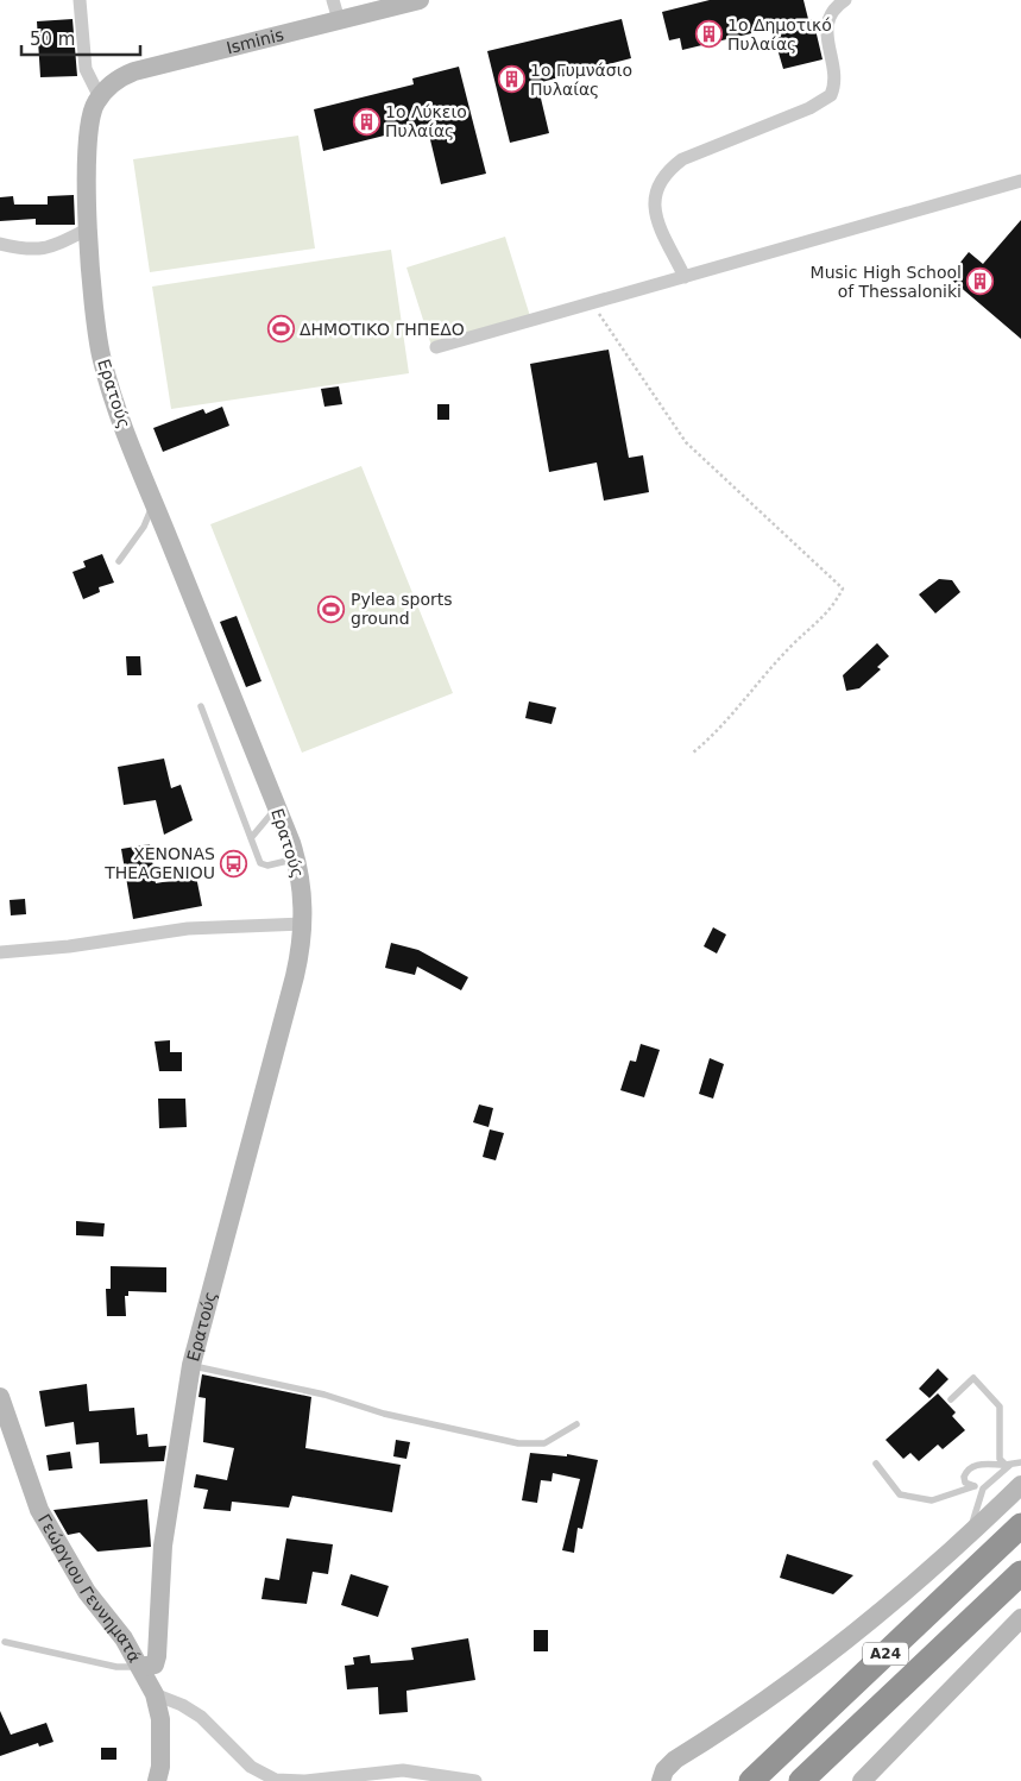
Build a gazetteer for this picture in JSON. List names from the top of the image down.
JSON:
{
  "streets": {
    "highway": ["Α24"],
    "street": ["Isminis", "Ερατούς", "Γεώργιου Γεννηματά"]
  },
  "crossings": [
    ["Isminis", "Ερατούς"],
    ["Ερατούς", "Γεώργιου Γεννηματά"]
  ],
  "places": {
    "building": [
      "1ο Δημοτικό Πυλαίας",
      "1ο Γυμνάσιο Πυλαίας",
      "1ο Λύκειο Πυλαίας",
      "Music High School of Thessaloniki"
    ],
    "sports": ["ΔΗΜΟΤΙΚΟ ΓΗΠΕΔΟ", "Pylea sports ground"],
    "bus stop": ["XENONAS THEAGENIOU"]
  },
  "scale_bar": "50 m"
}
